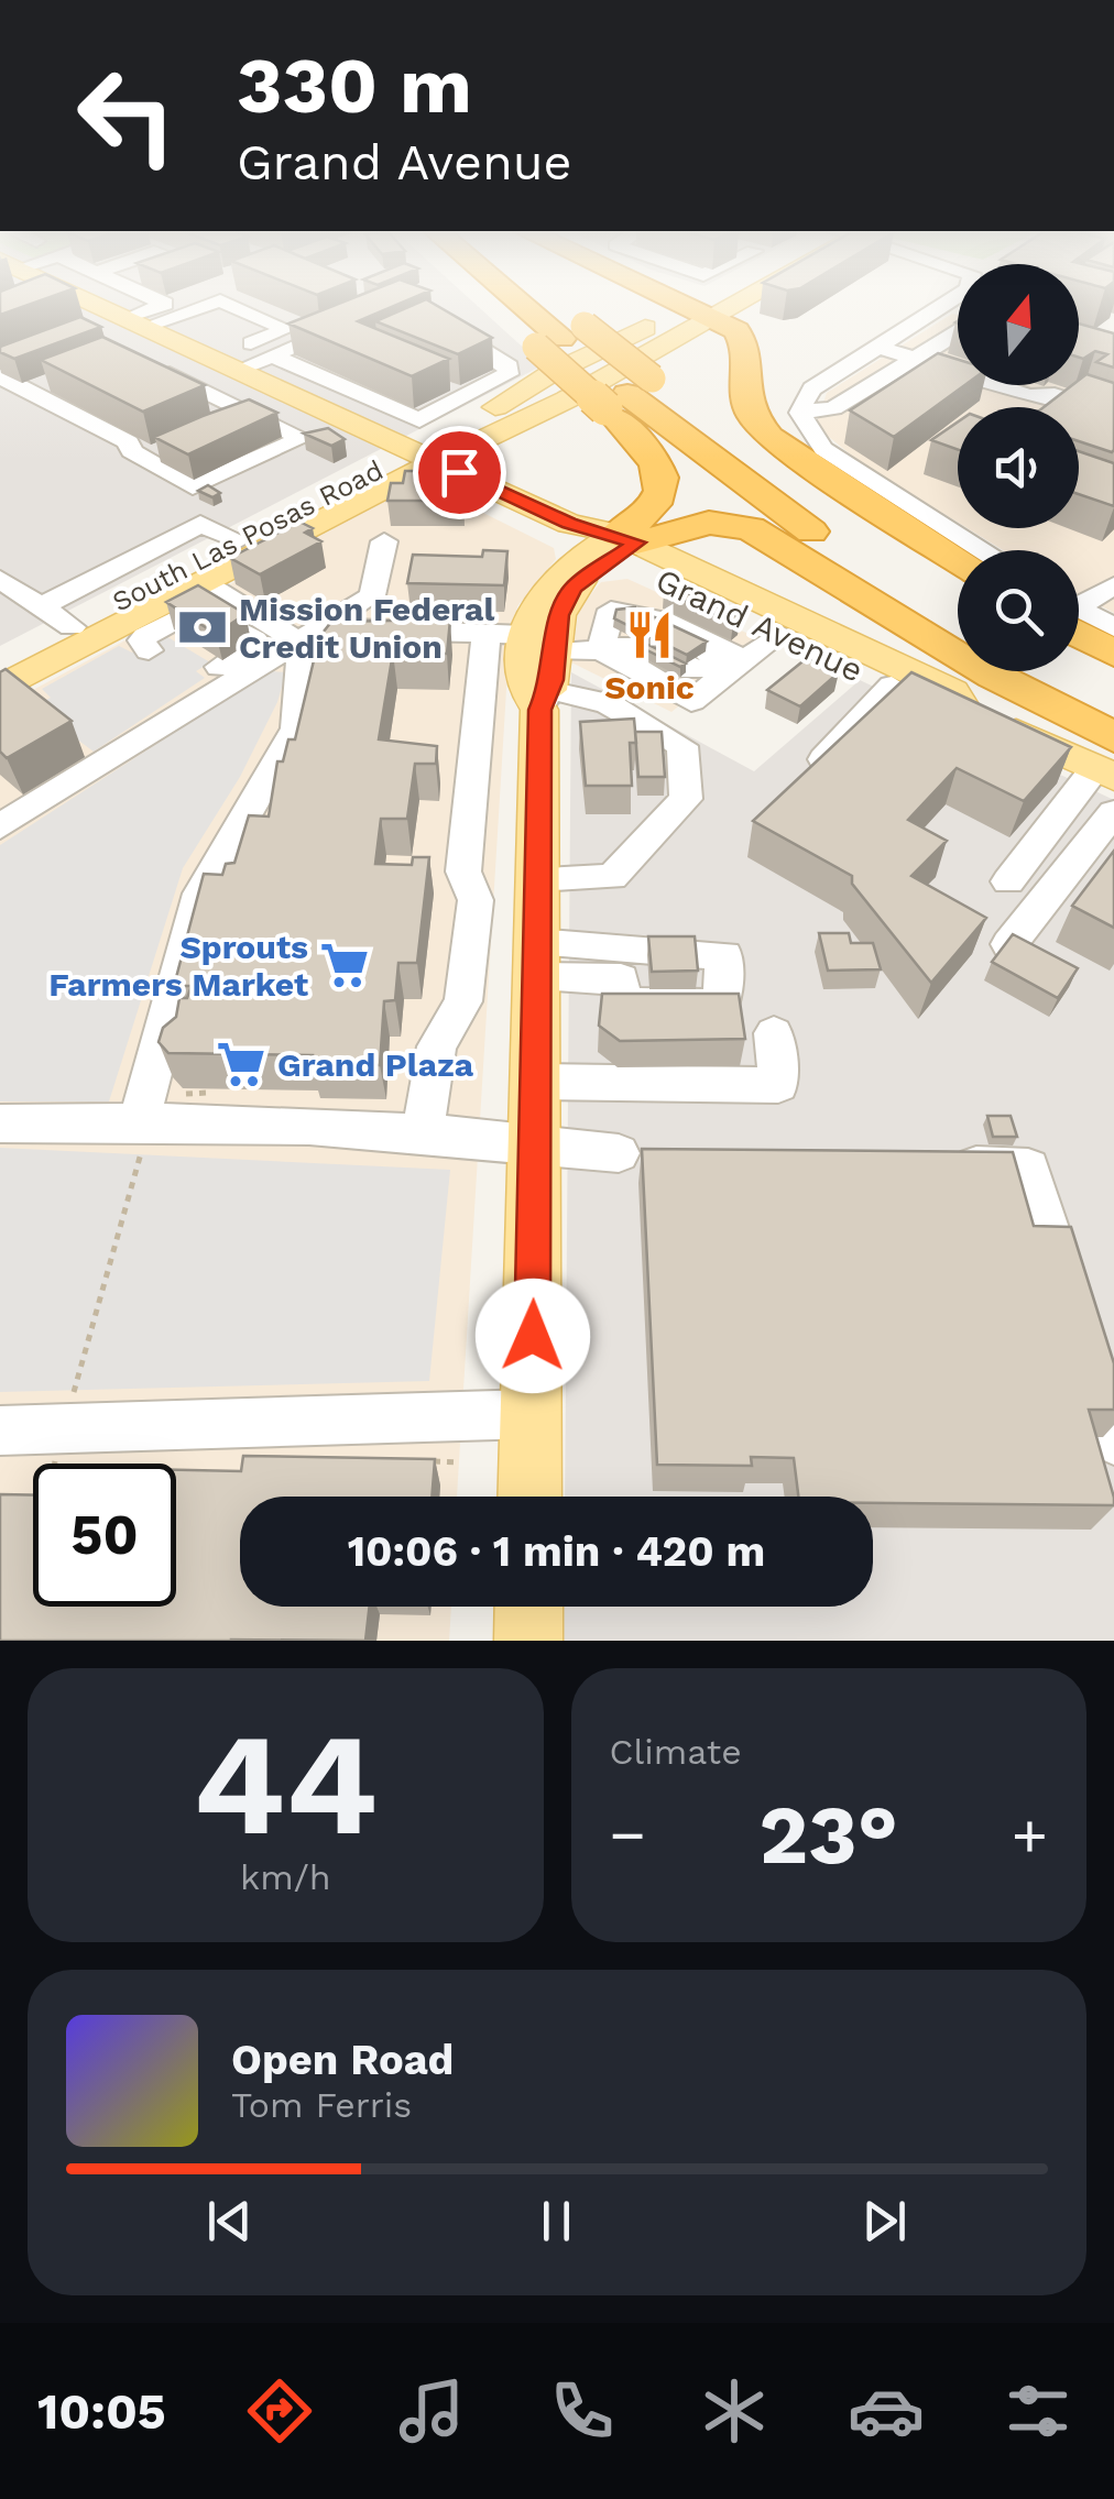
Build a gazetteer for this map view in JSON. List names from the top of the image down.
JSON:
{
  "streets": {
    "main road": ["South Las Posas Road", "Grand Avenue"]
  },
  "crossings": [
    ["South Las Posas Road", "Grand Avenue"]
  ],
  "places": {
    "bank": ["Mission Federal Credit Union"],
    "restaurant": ["Sonic"],
    "supermarket": ["Sprouts Farmers Market", "Grand Plaza"]
  },
  "north": "top",
  "page": {
    "turn": ["330 m", "Grand Avenue"],
    "limit": "50",
    "trip": "10:06 · 1 min · 420 m",
    "tile": [
      ["44", "km/h"],
      "Climate"
    ],
    "heat": ["−", "23°", "+"],
    "song": ["Open Road", "Tom Ferris"],
    "tabs": "10:05"
  }
}
